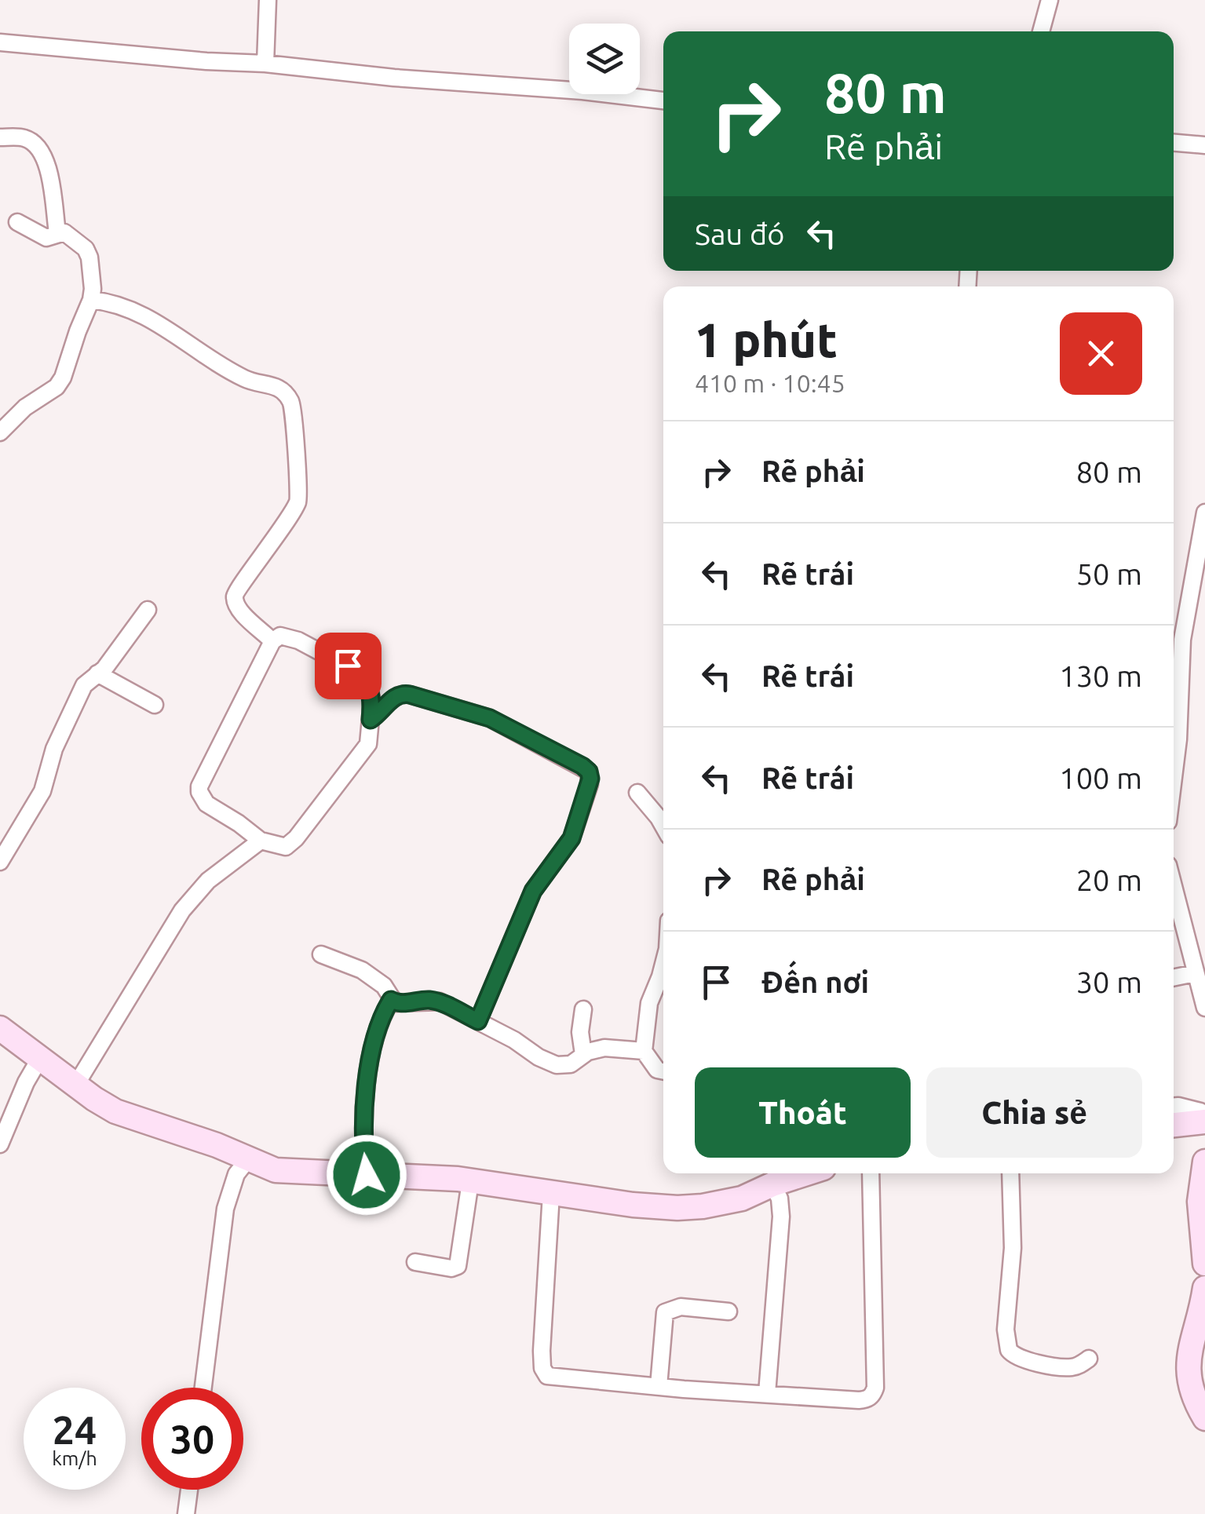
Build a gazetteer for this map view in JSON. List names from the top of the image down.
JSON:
{
  "page": {
    "turn": ["80 m", "Rẽ phải"],
    "then": "Sau đó",
    "heading": ["1 phút", "410 m · 10:45"],
    "list": [
      {
        "name": "Rẽ phải",
        "value": "80 m"
      },
      {
        "name": "Rẽ trái",
        "value": "50 m"
      },
      {
        "name": "Rẽ trái",
        "value": "130 m"
      },
      {
        "name": "Rẽ trái",
        "value": "100 m"
      },
      {
        "name": "Rẽ phải",
        "value": "20 m"
      },
      {
        "name": "Đến nơi",
        "value": "30 m"
      }
    ],
    "buttons": ["Thoát", "Chia sẻ"],
    "speed": "24 km/h",
    "limit": "30"
  }
}
